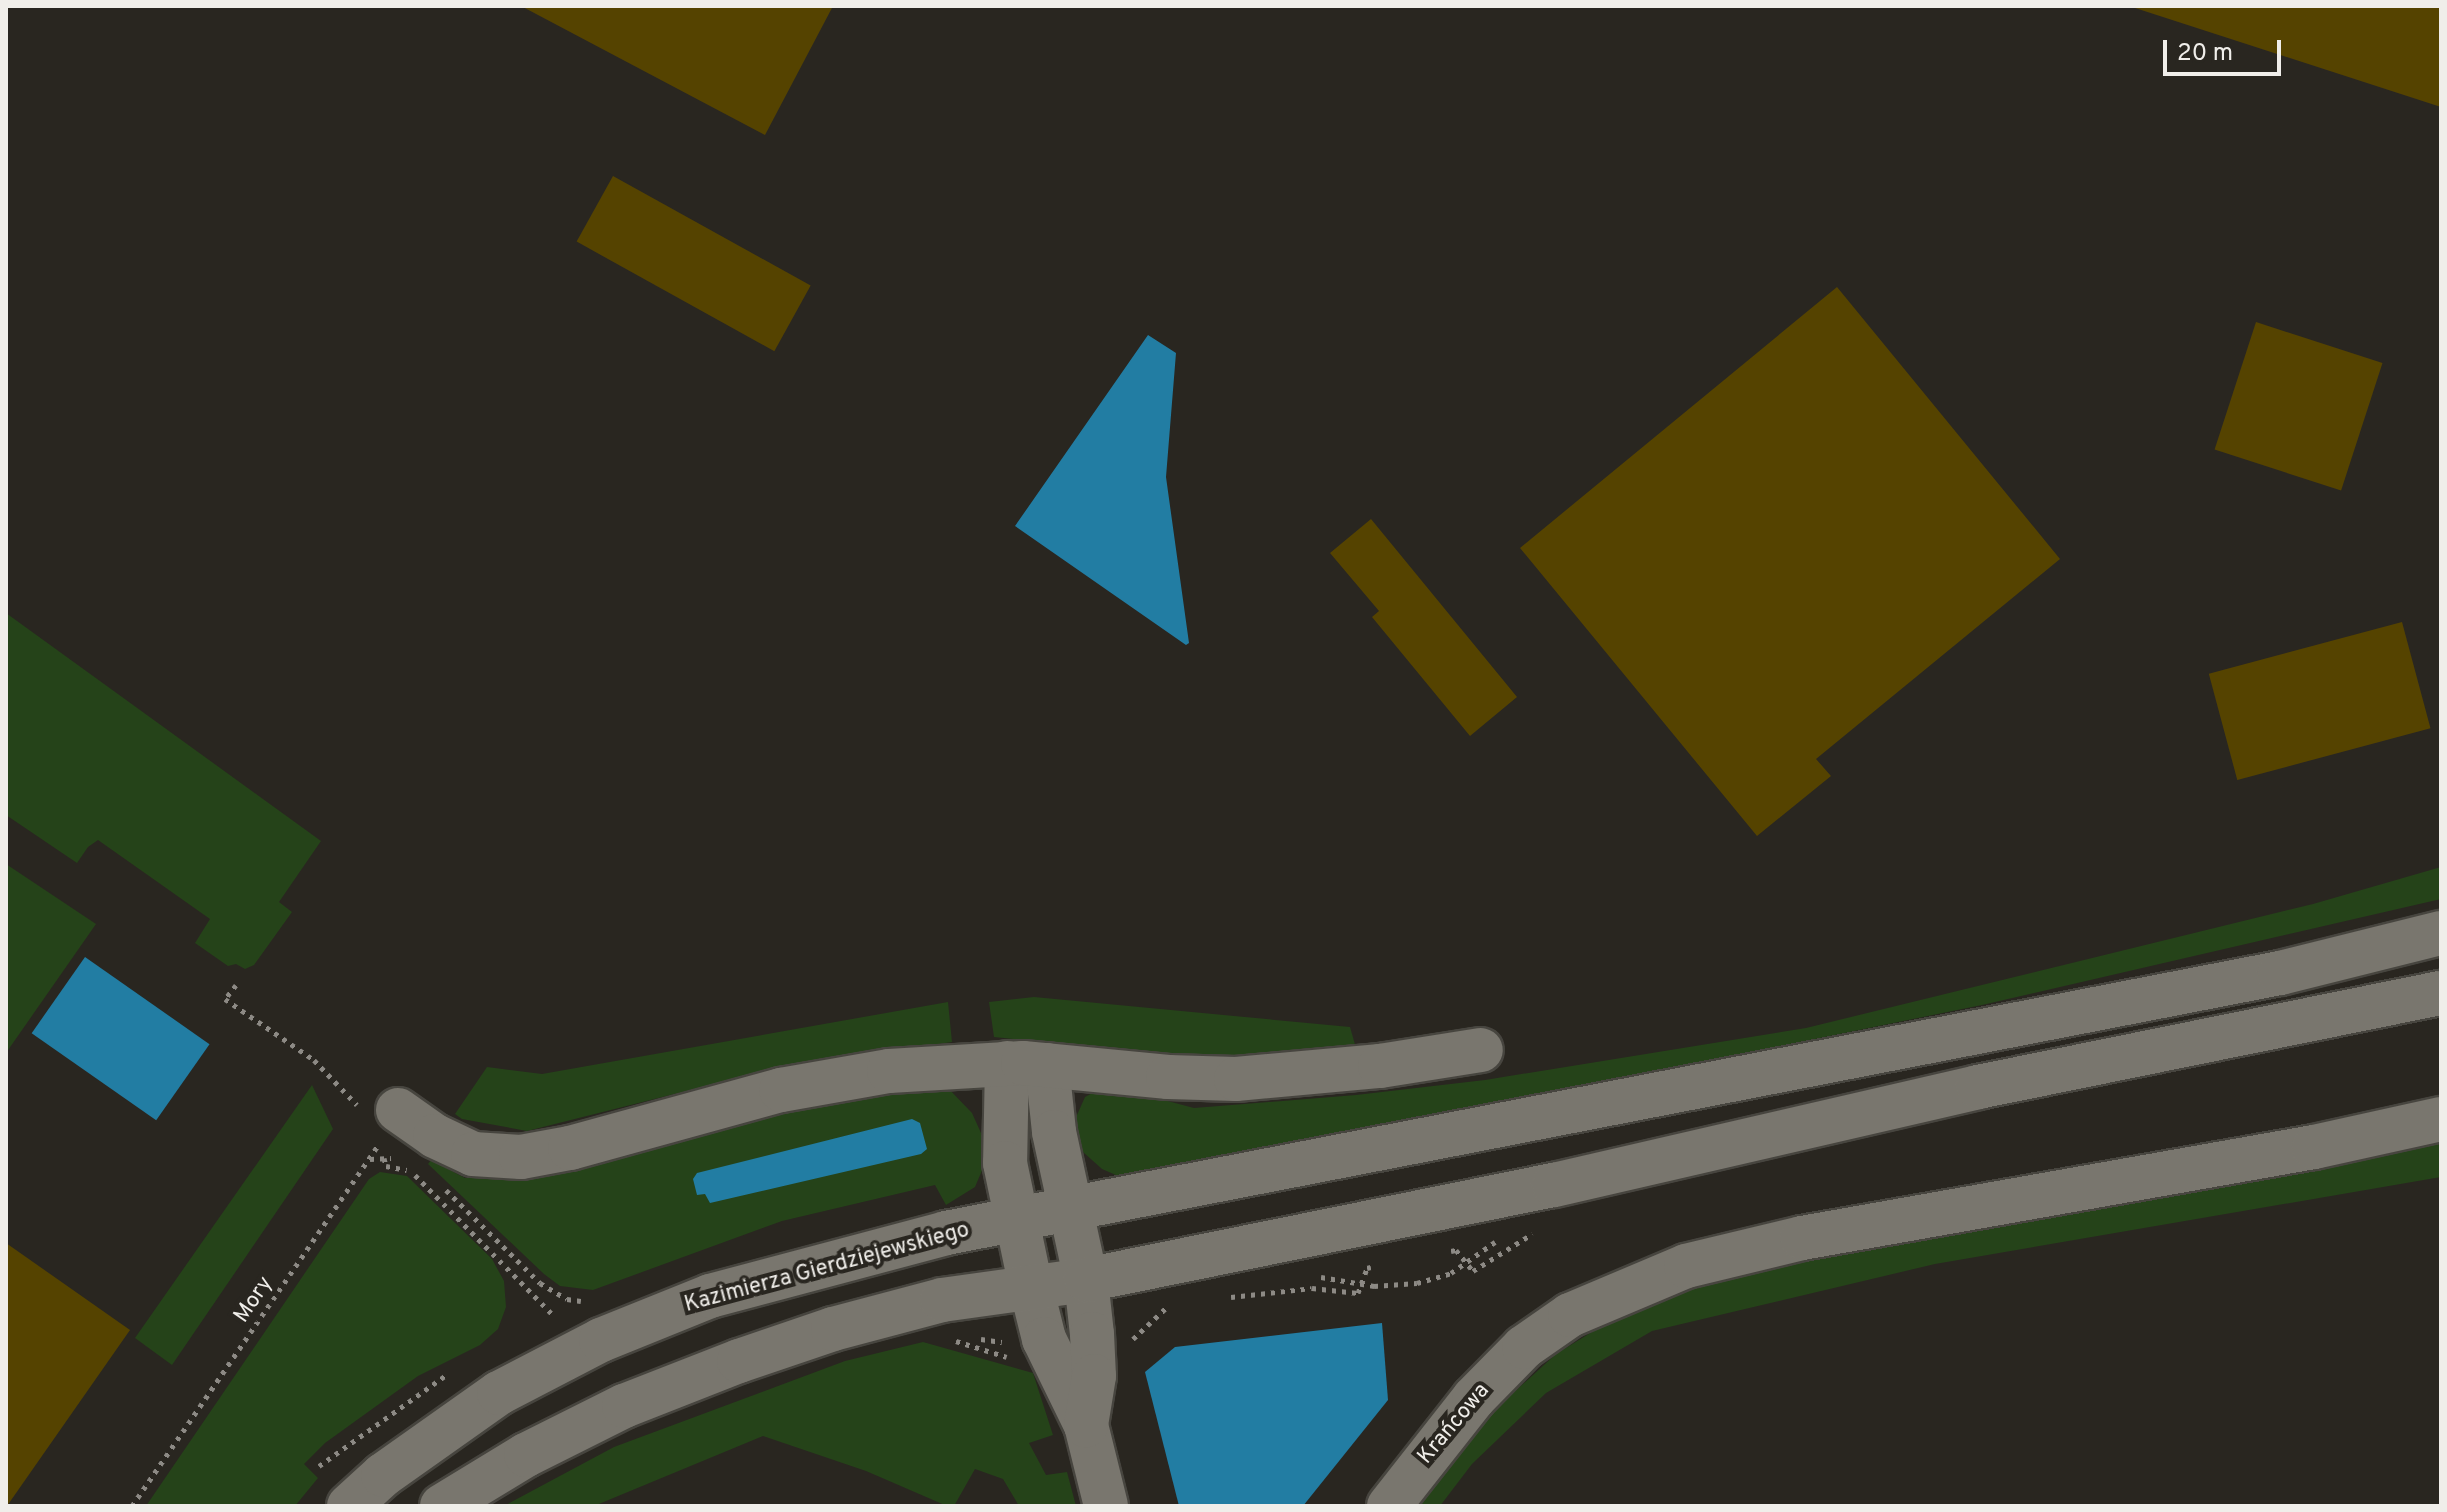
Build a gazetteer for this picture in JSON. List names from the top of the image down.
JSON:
{
  "streets": {
    "street": ["Kazimierza Gierdziejewskiego", "Krańcowa"],
    "path": ["Mory"]
  },
  "scale_bar": "20 m"
}
